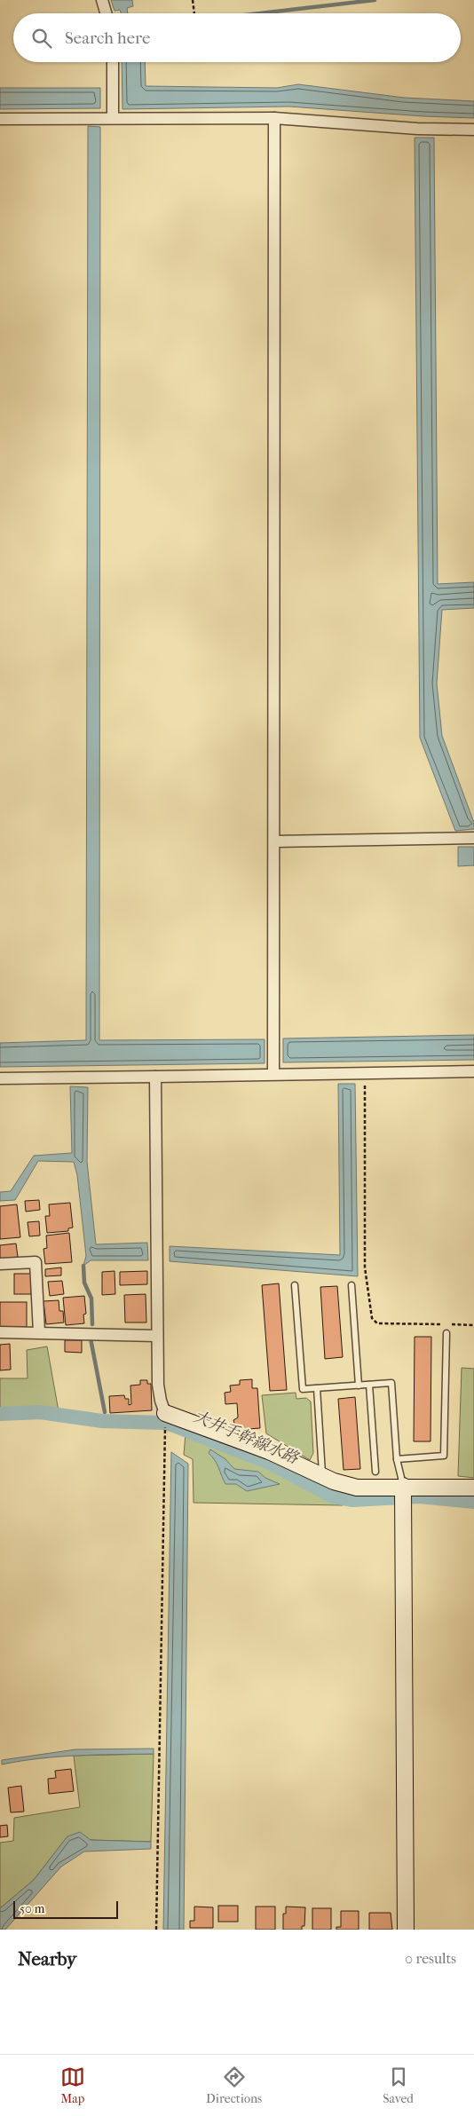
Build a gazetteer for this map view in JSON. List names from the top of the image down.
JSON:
{
  "water": ["大井手幹線水路"],
  "scale_bar": "50 m",
  "page": {
    "search": "Search here",
    "scale": "50 m",
    "heading": ["Nearby", "0 results"],
    "nav": ["Map", "Directions", "Saved"]
  }
}
